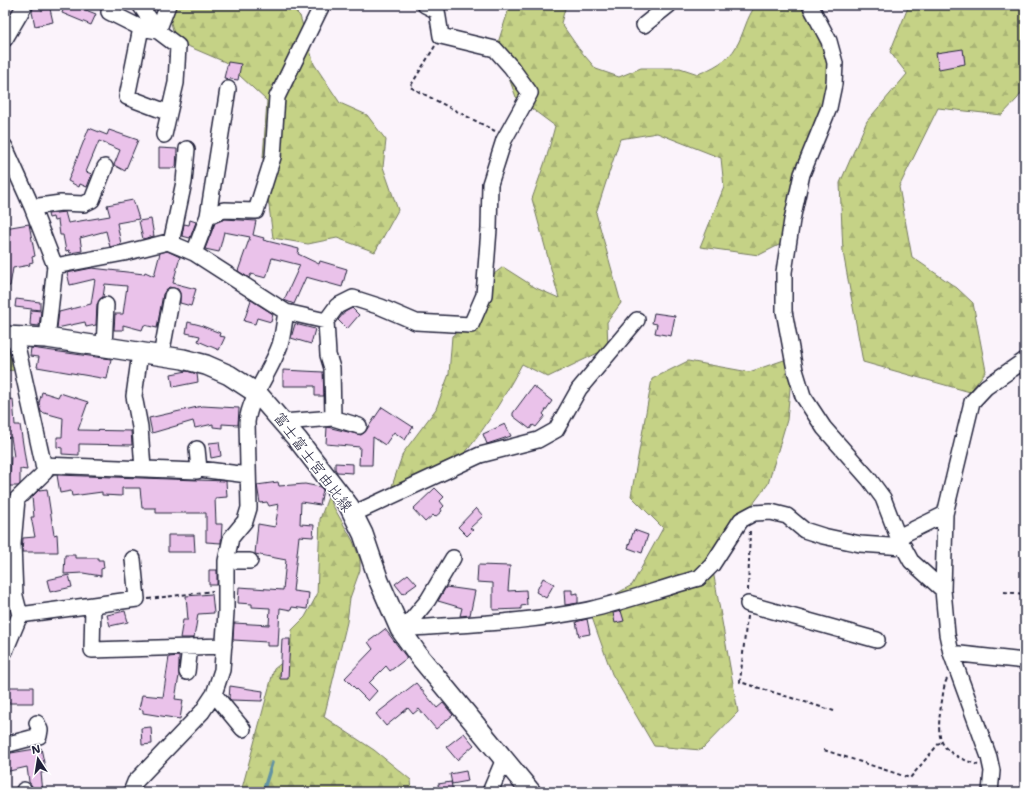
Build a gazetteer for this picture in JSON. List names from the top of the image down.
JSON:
{
  "streets": {
    "main road": ["富士富士宮由比線"]
  },
  "north": "top"
}
